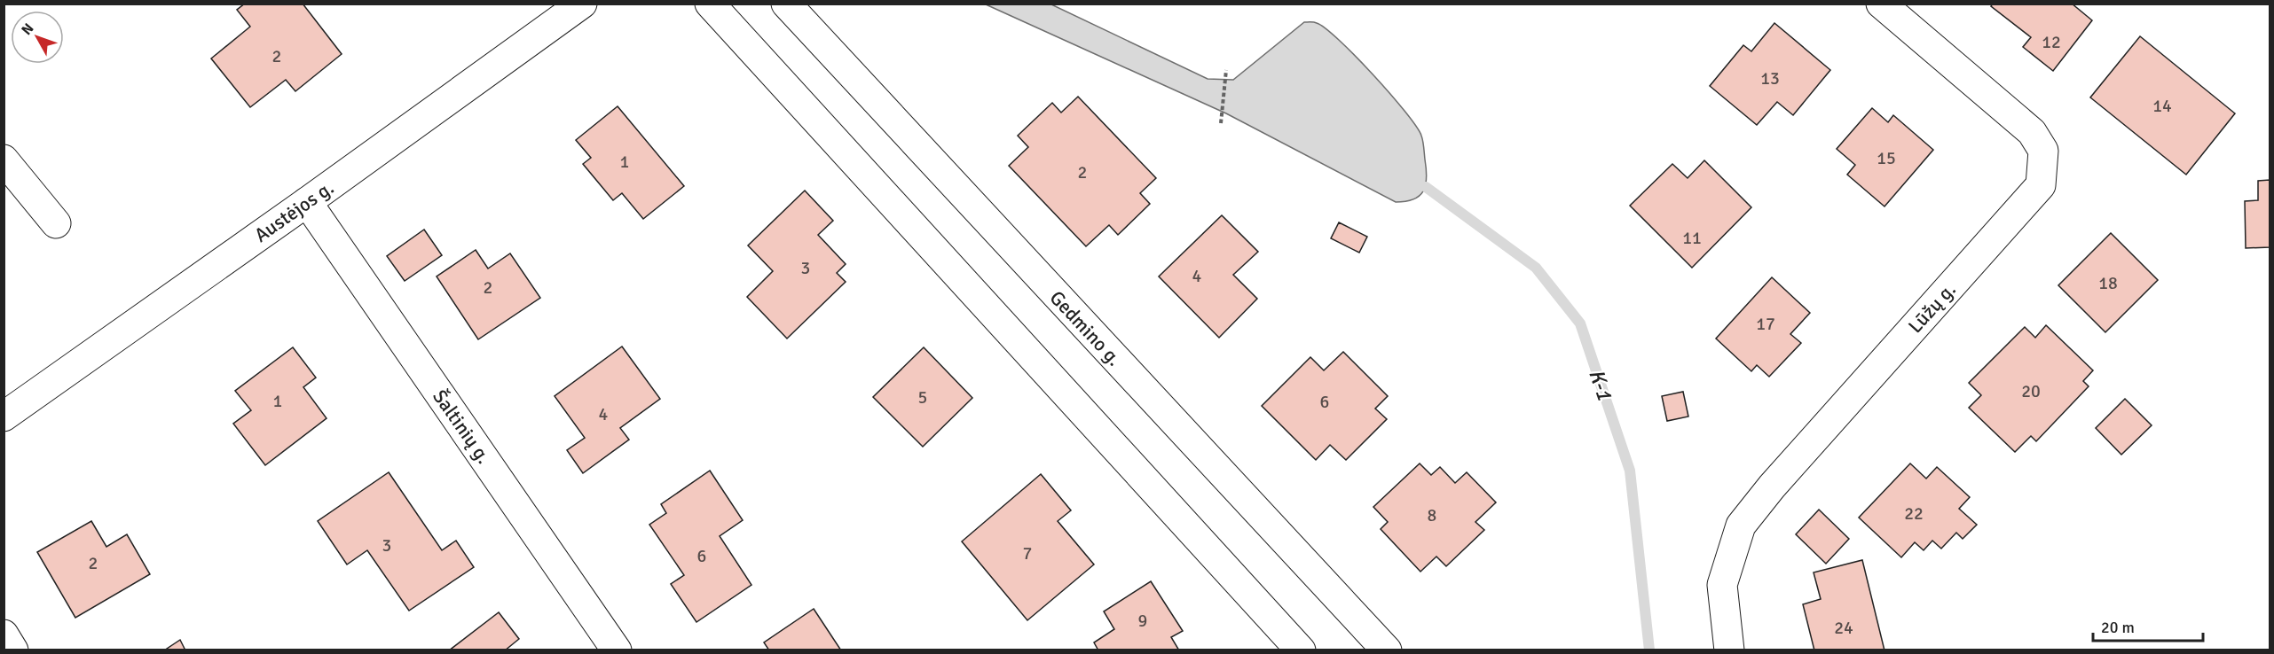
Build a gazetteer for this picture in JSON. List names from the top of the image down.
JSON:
{
  "streets": {
    "street": [
      "Austėjos g.",
      "Lūžų g.",
      "Gedmino g.",
      "Šaltinių g."
    ]
  },
  "crossings": [
    ["Austėjos g.", "Šaltinių g."]
  ],
  "water": ["K-1"],
  "house_numbers": [
    "12",
    "2",
    "13",
    "14",
    "15",
    "1",
    "2",
    "11",
    "3",
    "4",
    "18",
    "2",
    "17",
    "20",
    "5",
    "1",
    "6",
    "4",
    "22",
    "8",
    "3",
    "7",
    "6",
    "2",
    "9",
    "24"
  ],
  "scale_bar": "20 m",
  "north": "top left"
}
